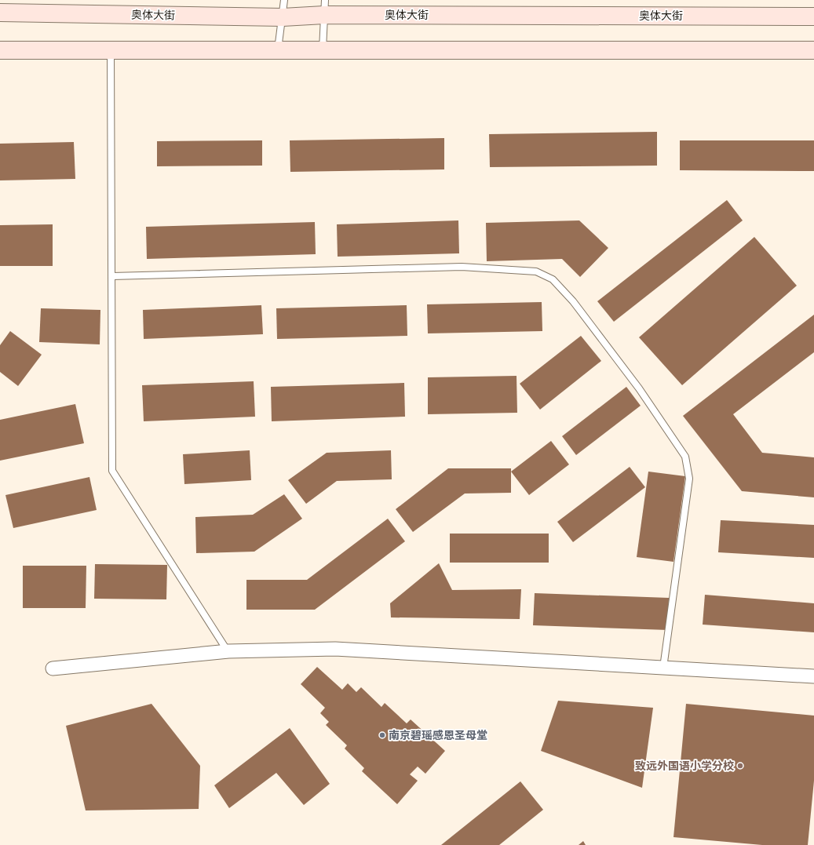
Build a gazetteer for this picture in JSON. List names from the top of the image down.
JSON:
{
  "streets": {
    "main road": ["奥体大街"]
  },
  "places": ["南京碧瑶感恩圣母堂", "致远外国语小学分校"]
}
